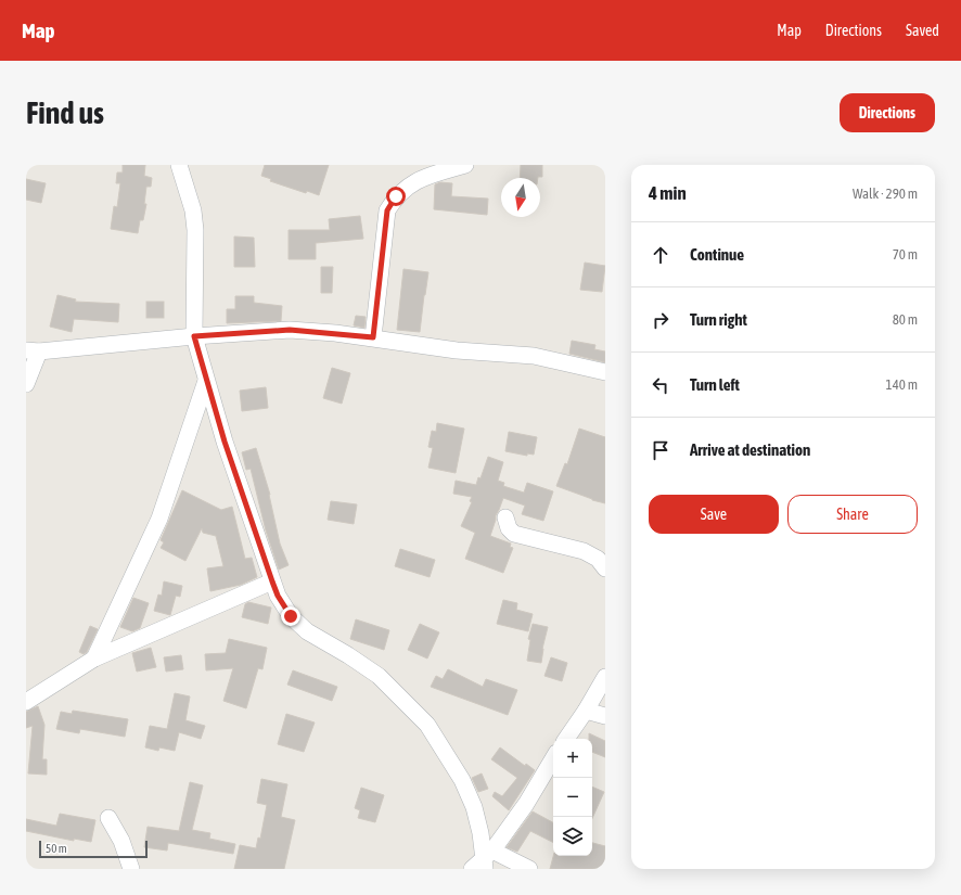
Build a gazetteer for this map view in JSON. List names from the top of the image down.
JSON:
{
  "scale_bar": "50 m",
  "north": "bottom",
  "page": {
    "header": "Map",
    "nav": ["Map", "Directions", "Saved"],
    "buttons": [
      "Directions",
      ["Save", "Share"]
    ],
    "title": "Find us",
    "heading": ["4 min", "Walk · 290 m"],
    "list": [
      ["Continue", "70 m"],
      ["Turn right", "80 m"],
      ["Turn left", "140 m"],
      "Arrive at destination"
    ],
    "map_buttons": ["+", "−"],
    "scale": "50 m"
  }
}
